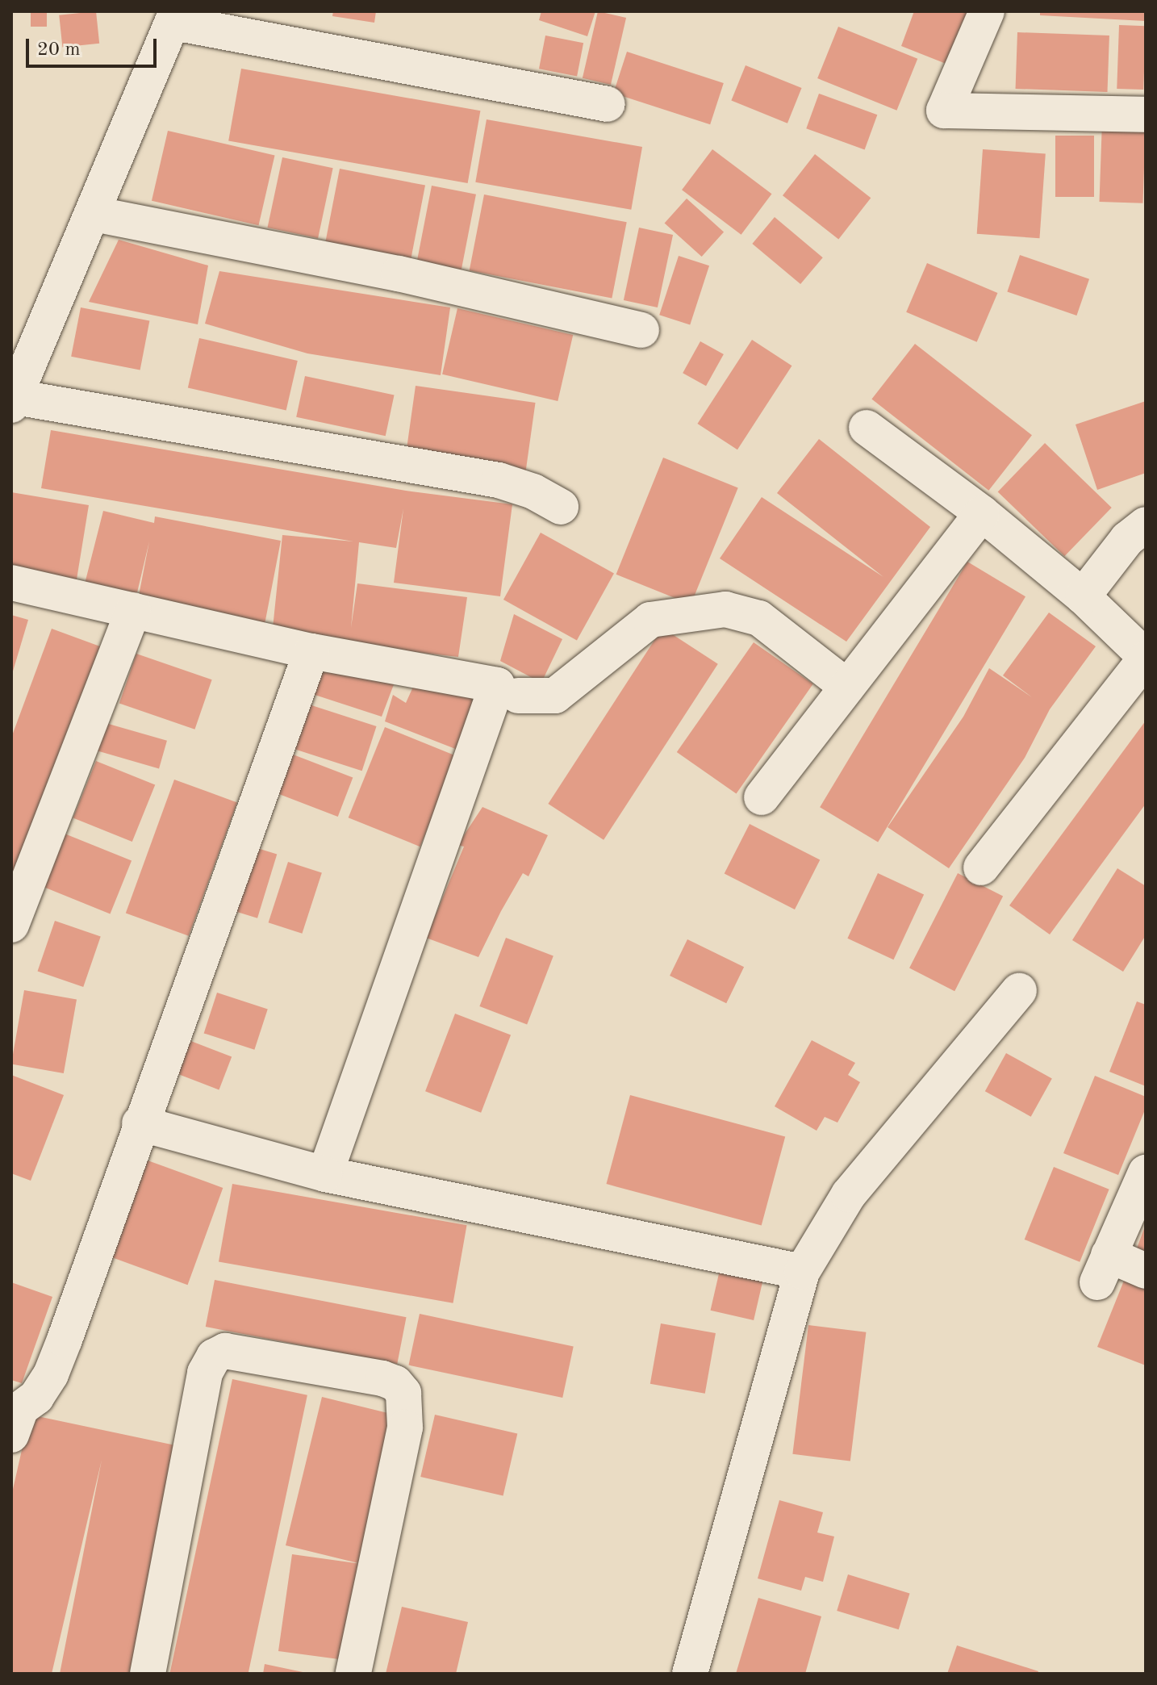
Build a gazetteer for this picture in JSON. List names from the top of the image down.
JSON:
{
  "scale_bar": "20 m"
}
